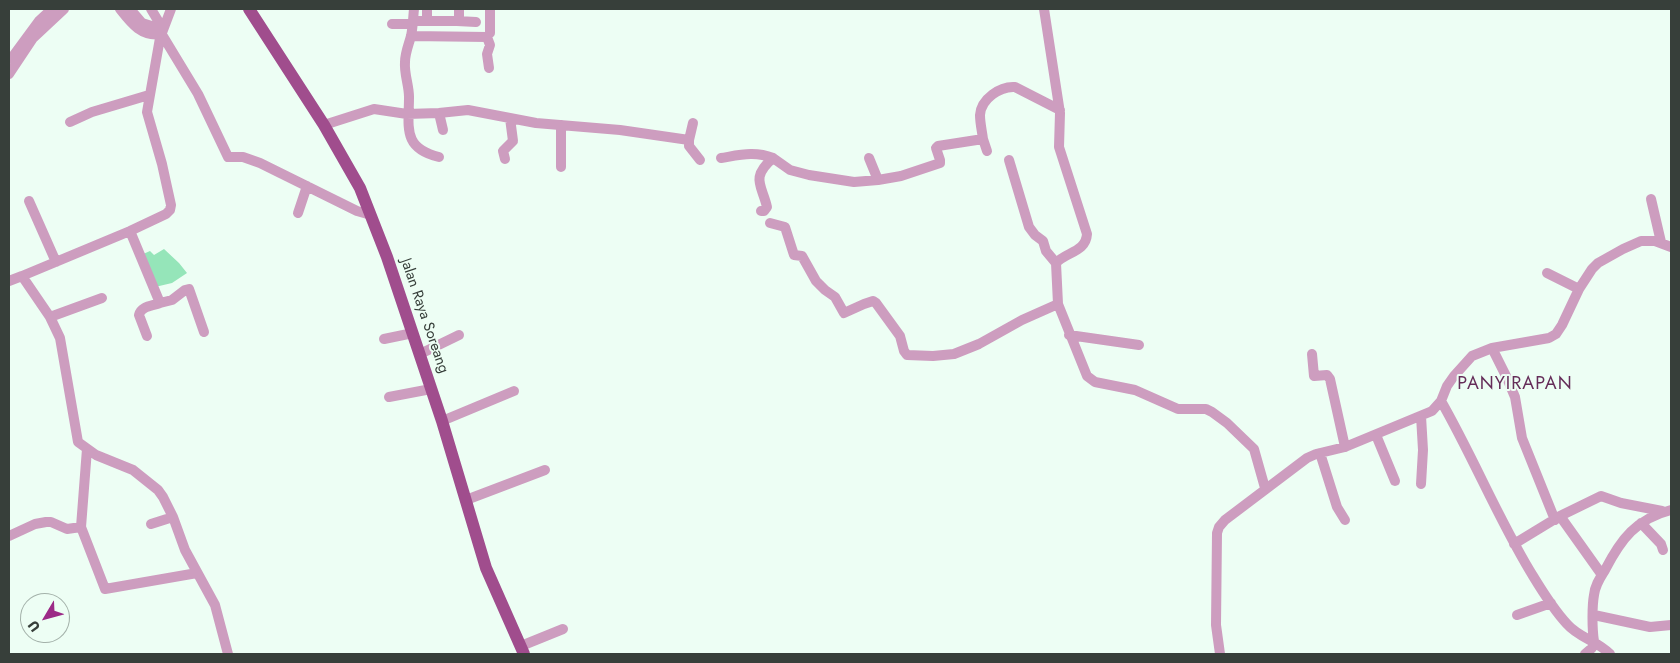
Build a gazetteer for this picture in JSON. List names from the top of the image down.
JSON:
{
  "streets": {
    "main road": ["Jalan Raya Soreang"]
  },
  "districts": ["PANYIRAPAN"],
  "north": "bottom left"
}
